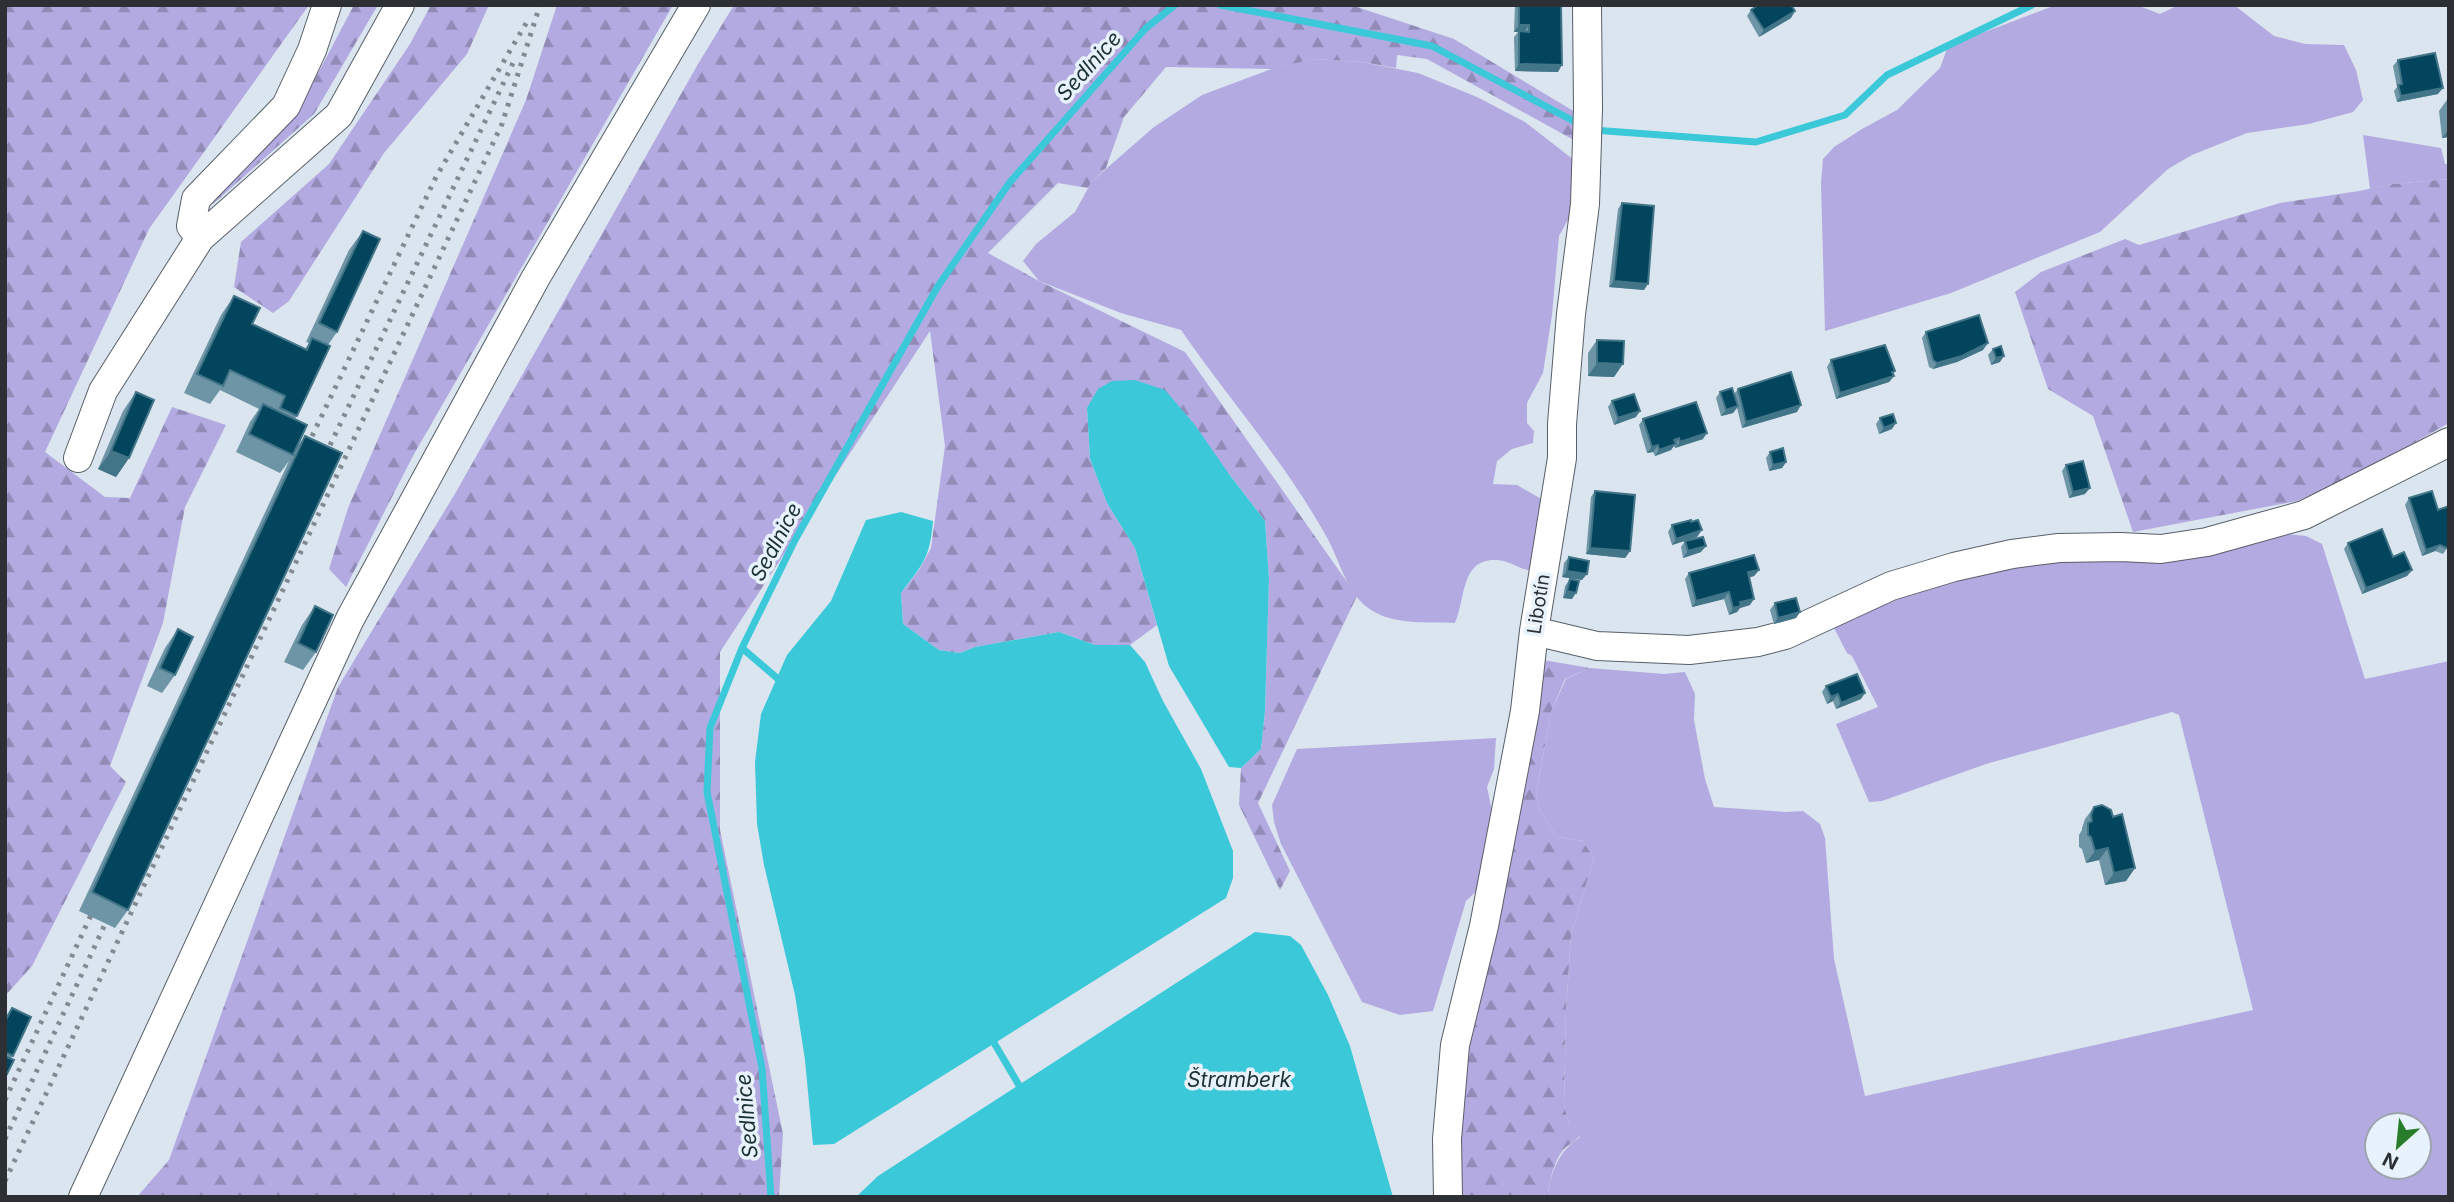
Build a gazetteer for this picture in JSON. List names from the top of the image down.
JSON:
{
  "streets": {
    "street": ["Libotín"]
  },
  "water": ["Sedlnice", "Štramberk"],
  "north": "bottom left"
}
